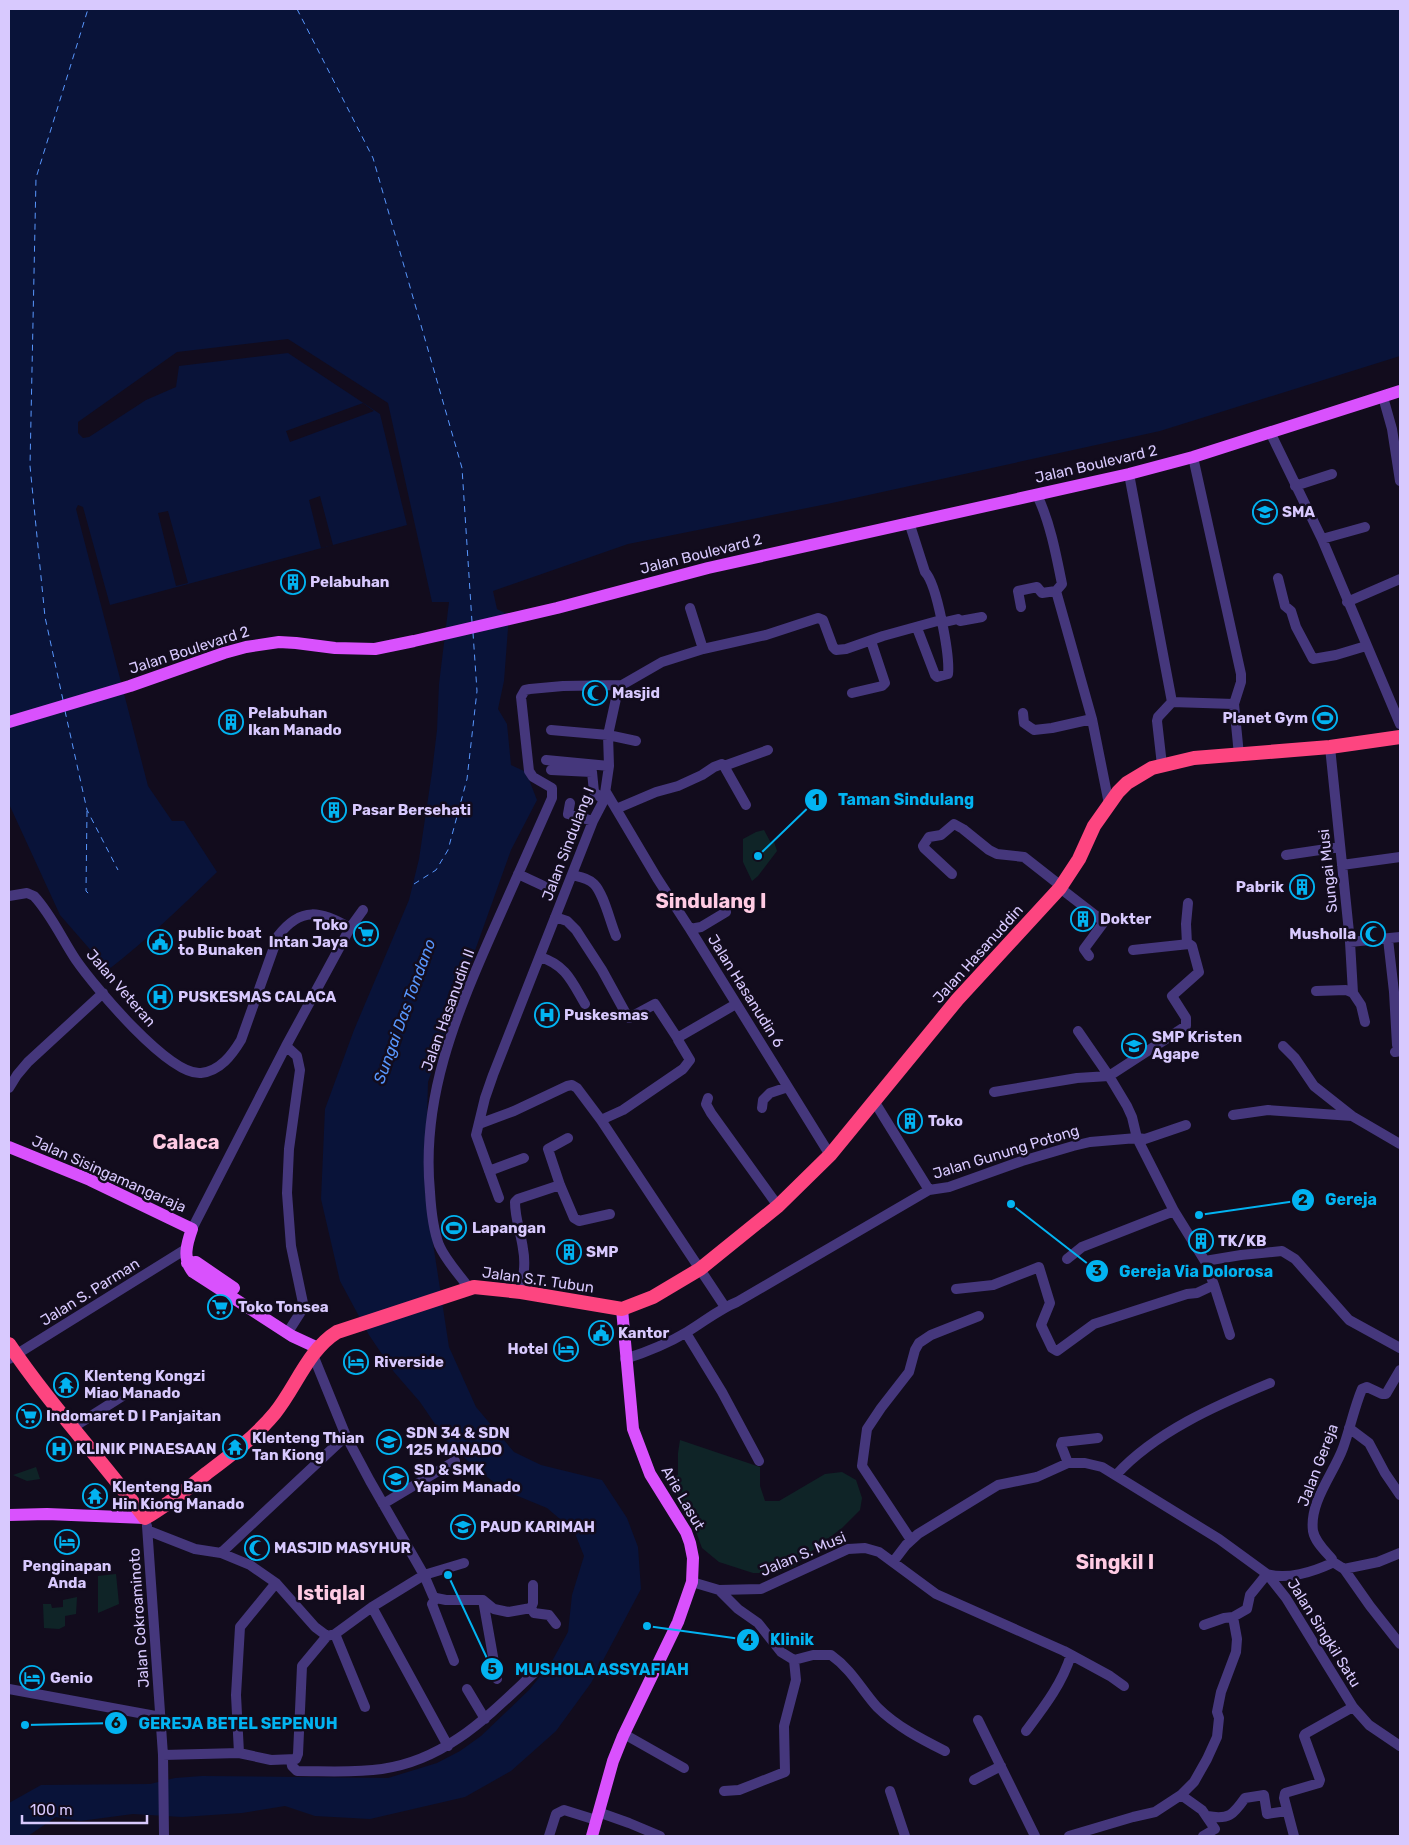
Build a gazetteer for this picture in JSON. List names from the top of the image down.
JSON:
{
  "streets": {
    "highway": ["Jalan Hasanuddin", "Jalan S.T. Tubun"],
    "main road": ["Jalan Boulevard 2", "Jalan Sisingamangaraja", "Arie Lasut"],
    "street": [
      "Jalan Sindulang I",
      "Sungai Musi",
      "Jalan Veteran",
      "Jalan Hasanudin 6",
      "Jalan Hasanudin II",
      "Jalan Gunung Potong",
      "Jalan S. Parman",
      "Jalan Gereja",
      "Jalan S. Musi",
      "Jalan Cokroaminoto",
      "Jalan Singkil Satu"
    ]
  },
  "crossings": [
    ["Jalan Sindulang I", "Jalan Hasanudin 6"],
    ["Jalan Sindulang I", "Jalan Hasanudin II"],
    ["Sungai Musi", "Jalan Hasanuddin"],
    ["Jalan Hasanuddin", "Jalan Hasanudin 6"],
    ["Jalan Hasanuddin", "Jalan Gunung Potong"],
    ["Jalan Hasanuddin", "Jalan S.T. Tubun"],
    ["Jalan Hasanuddin", "Arie Lasut"],
    ["Jalan Hasanudin II", "Jalan S.T. Tubun"],
    ["Jalan Gunung Potong", "Arie Lasut"],
    ["Jalan Sisingamangaraja", "Jalan S. Parman"],
    ["Jalan S.T. Tubun", "Arie Lasut"],
    ["Arie Lasut", "Jalan S. Musi"],
    ["Jalan S. Musi", "Jalan Singkil Satu"]
  ],
  "districts": [
    "Sindulang I",
    "Calaca",
    "Singkil I",
    "Istiqlal"
  ],
  "water": ["Sungai Das Tondano"],
  "places": {
    "school or university": [
      "SMA",
      "SMP Kristen Agape",
      "SDN 34 & SDN 125 MANADO",
      "SD & SMK Yapim Manado",
      "PAUD KARIMAH"
    ],
    "building": [
      "Pelabuhan",
      "Pelabuhan Ikan Manado",
      "Pasar Bersehati",
      "Pabrik",
      "Dokter",
      "Toko",
      "TK/KB",
      "SMP"
    ],
    "mosque": ["Masjid", "Musholla", "MASJID MASYHUR"],
    "sports": ["Planet Gym", "Lapangan"],
    "other": [
      "Taman Sindulang",
      "Gereja Via Dolorosa",
      "Gereja",
      "MUSHOLA ASSYAFIAH",
      "Klinik",
      "GEREJA BETEL SEPENUH"
    ],
    "supermarket": ["Toko Intan Jaya", "Toko Tonsea", "Indomaret D I Panjaitan"],
    "public building": ["public boat to Bunaken", "Kantor"],
    "hospital": ["PUSKESMAS CALACA", "Puskesmas", "KLINIK PINAESAAN"],
    "hotel": [
      "Hotel",
      "Riverside",
      "Penginapan Anda",
      "Genio"
    ],
    "temple": ["Klenteng Kongzi Miao Manado", "Klenteng Thian Tan Kiong", "Klenteng Ban Hin Kiong Manado"]
  },
  "scale_bar": "100 m"
}
